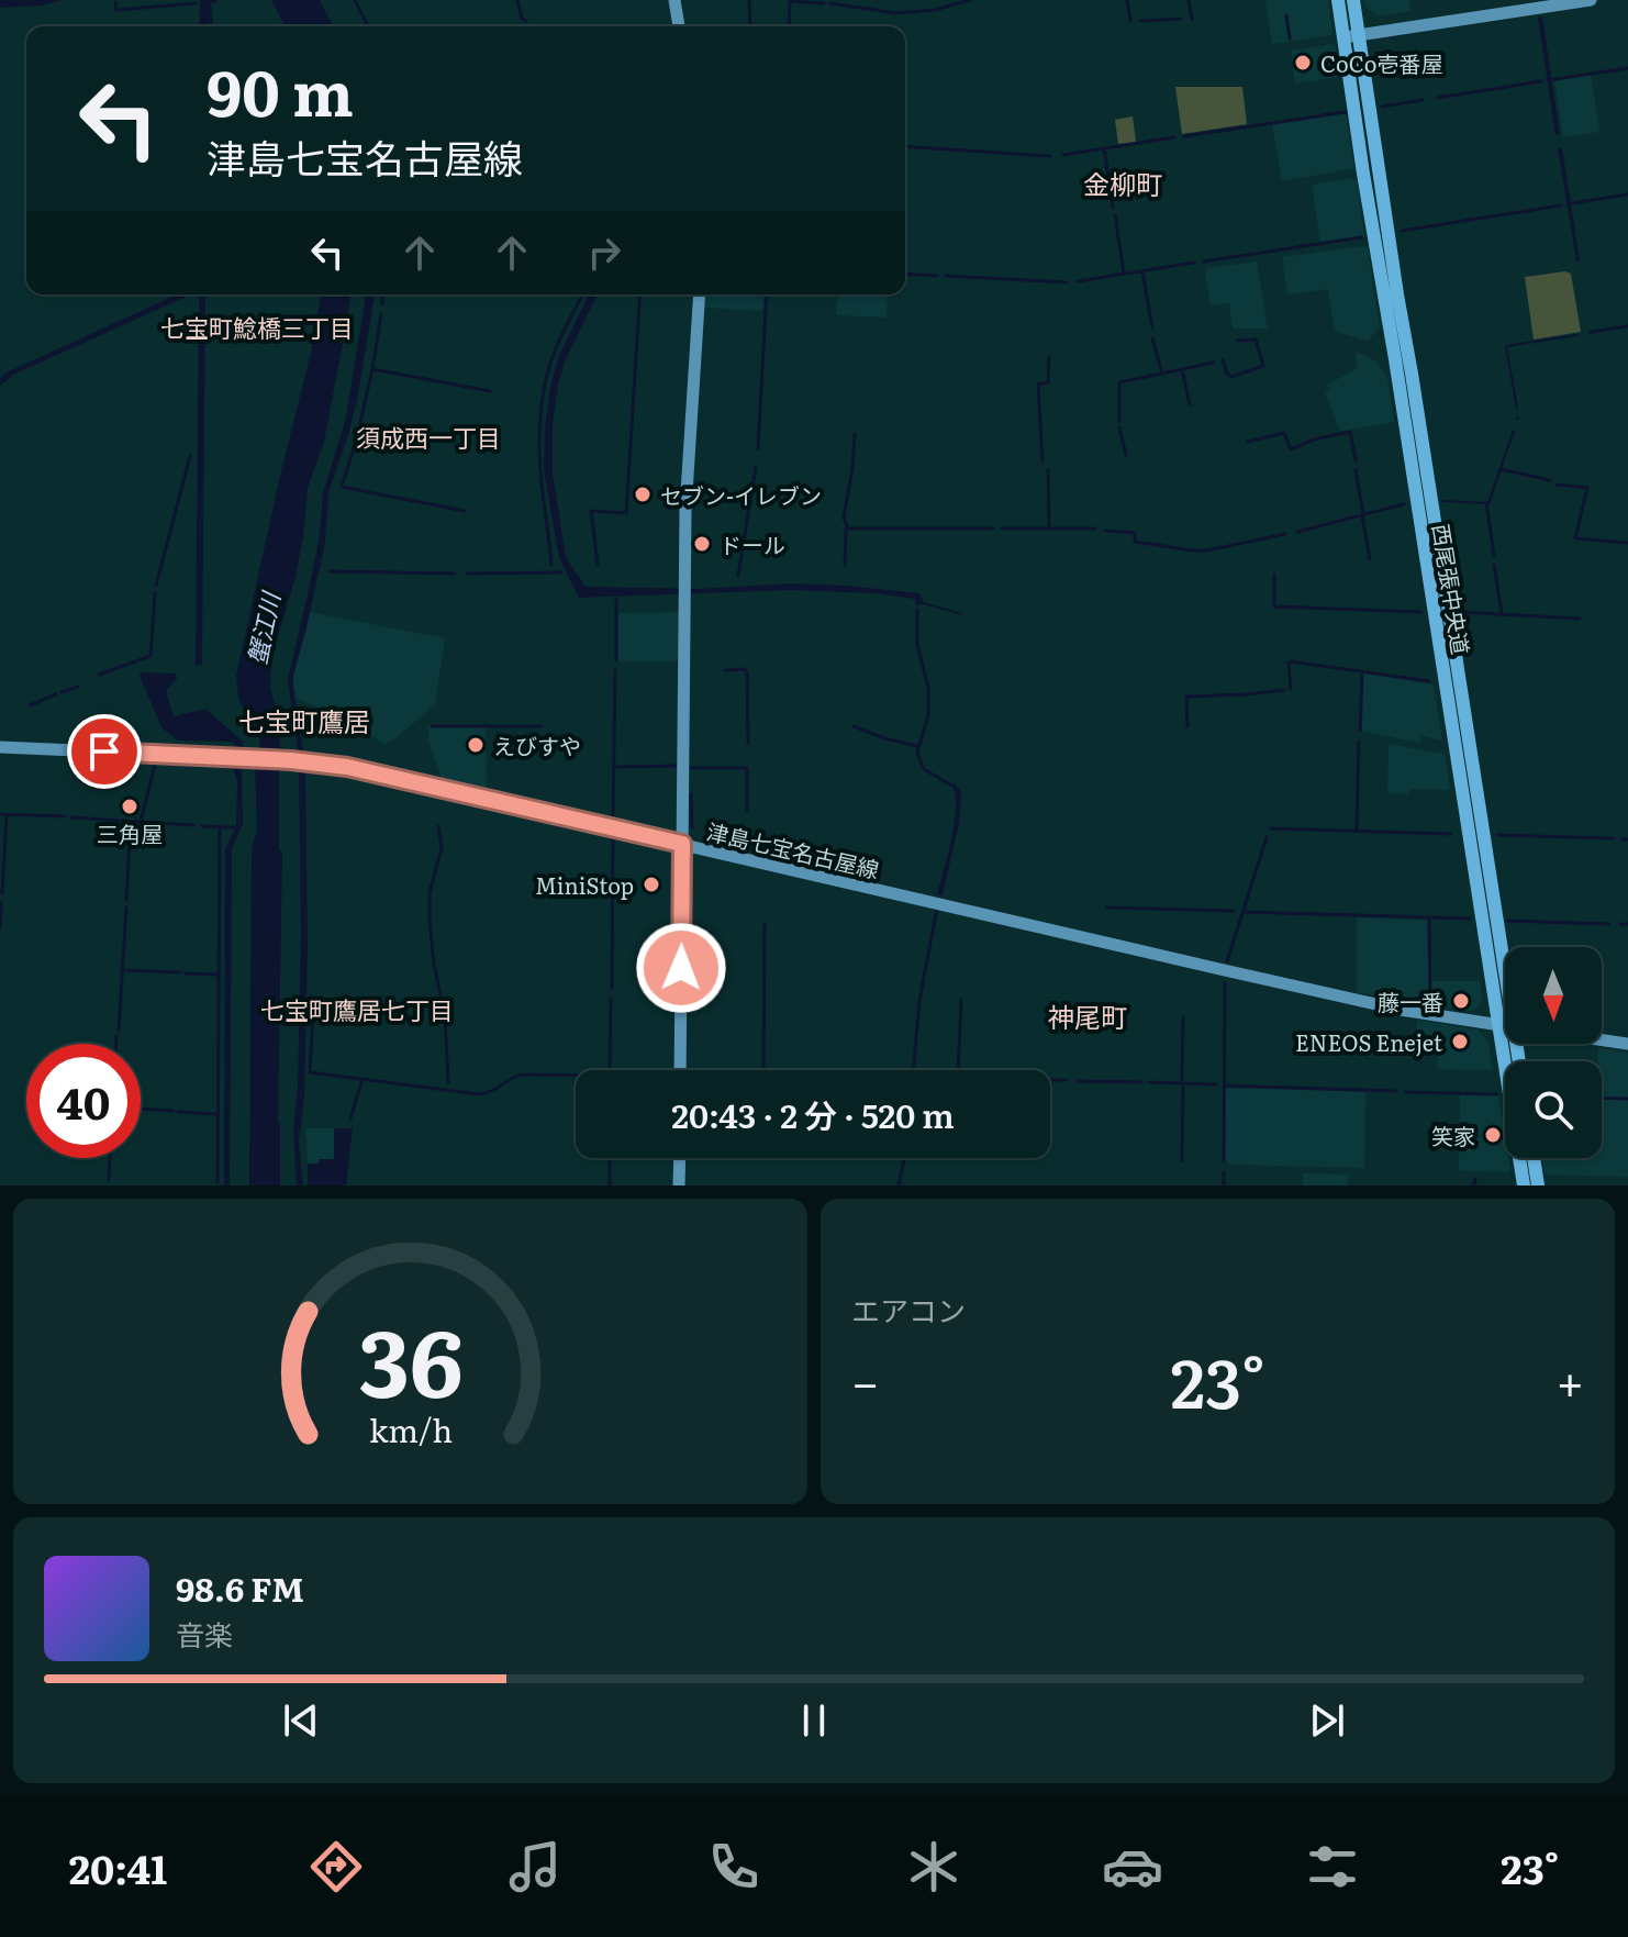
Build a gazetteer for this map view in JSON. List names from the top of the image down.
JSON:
{
  "streets": {
    "main road": ["西尾張中央道", "津島七宝名古屋線"]
  },
  "crossings": [
    ["西尾張中央道", "津島七宝名古屋線"]
  ],
  "districts": [
    "金柳町",
    "七宝町鯰橋三丁目",
    "須成西一丁目",
    "七宝町鷹居",
    "七宝町鷹居七丁目",
    "神尾町"
  ],
  "water": ["蟹江川"],
  "places": [
    "CoCo壱番屋",
    "セブン-イレブン",
    "ドール",
    "えびすや",
    "三角屋",
    "MiniStop",
    "藤一番",
    "ENEOS Enejet",
    "笑家"
  ],
  "north": "bottom",
  "page": {
    "turn": ["90 m", "津島七宝名古屋線"],
    "limit": "40",
    "trip": "20:43 · 2 分 · 520 m",
    "tile": "エアコン",
    "heat": ["−", "23°", "+"],
    "song": ["98.6 FM", "音楽"],
    "tabs": ["20:41", "23°"],
    "gauge": ["36", "km/h"]
  }
}
